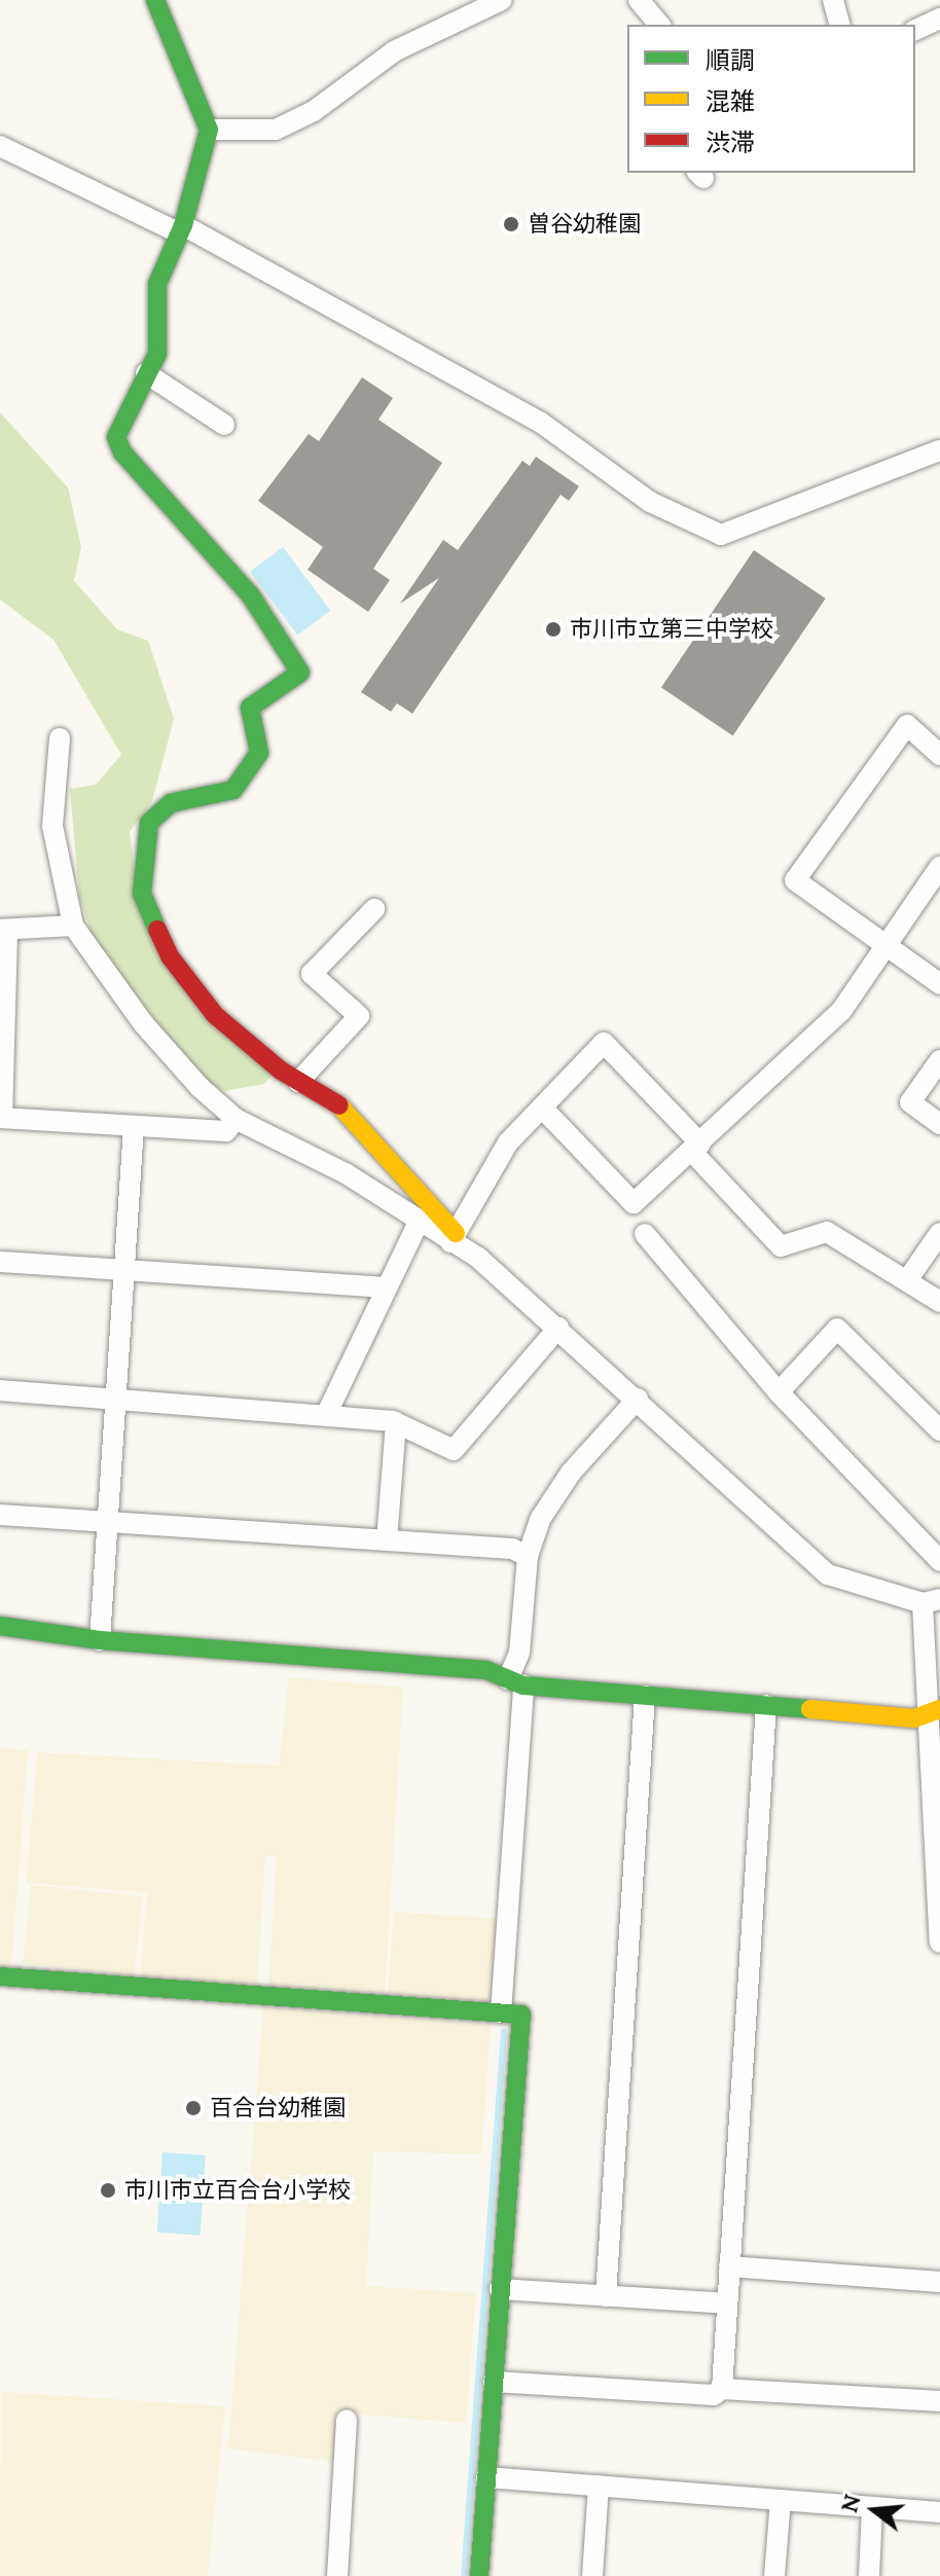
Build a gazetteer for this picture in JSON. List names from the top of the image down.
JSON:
{
  "places": [
    "曽谷幼稚園",
    "市川市立第三中学校",
    "百合台幼稚園",
    "市川市立百合台小学校"
  ],
  "legend": ["順調", "混雑", "渋滞"],
  "north": "left"
}
